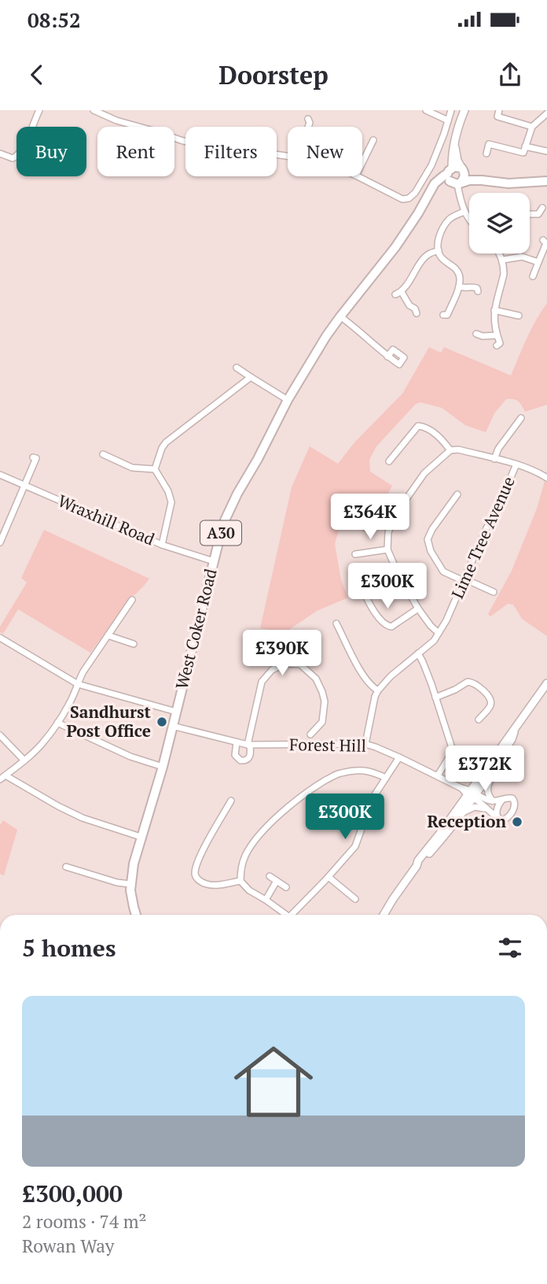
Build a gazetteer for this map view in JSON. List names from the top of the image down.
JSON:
{
  "streets": {
    "highway": ["A30", "West Coker Road"],
    "street": ["Wraxhill Road", "Lime Tree Avenue", "Forest Hill"]
  },
  "crossings": [
    ["Wraxhill Road", "West Coker Road"],
    ["Lime Tree Avenue", "Forest Hill"],
    ["West Coker Road", "Forest Hill"]
  ],
  "places": ["Sandhurst Post Office", "Reception"],
  "page": {
    "status": "08:52",
    "header": "Doorstep",
    "chip": [
      "Buy",
      "Rent",
      "Filters",
      "New"
    ],
    "price": [
      "£364K",
      "£300K",
      "£390K",
      "£372K",
      "£300K"
    ],
    "heading": "5 homes",
    "list": [
      {
        "name": "£300,000",
        "note": "2 rooms · 74 m² · Rowan Way"
      }
    ]
  }
}
